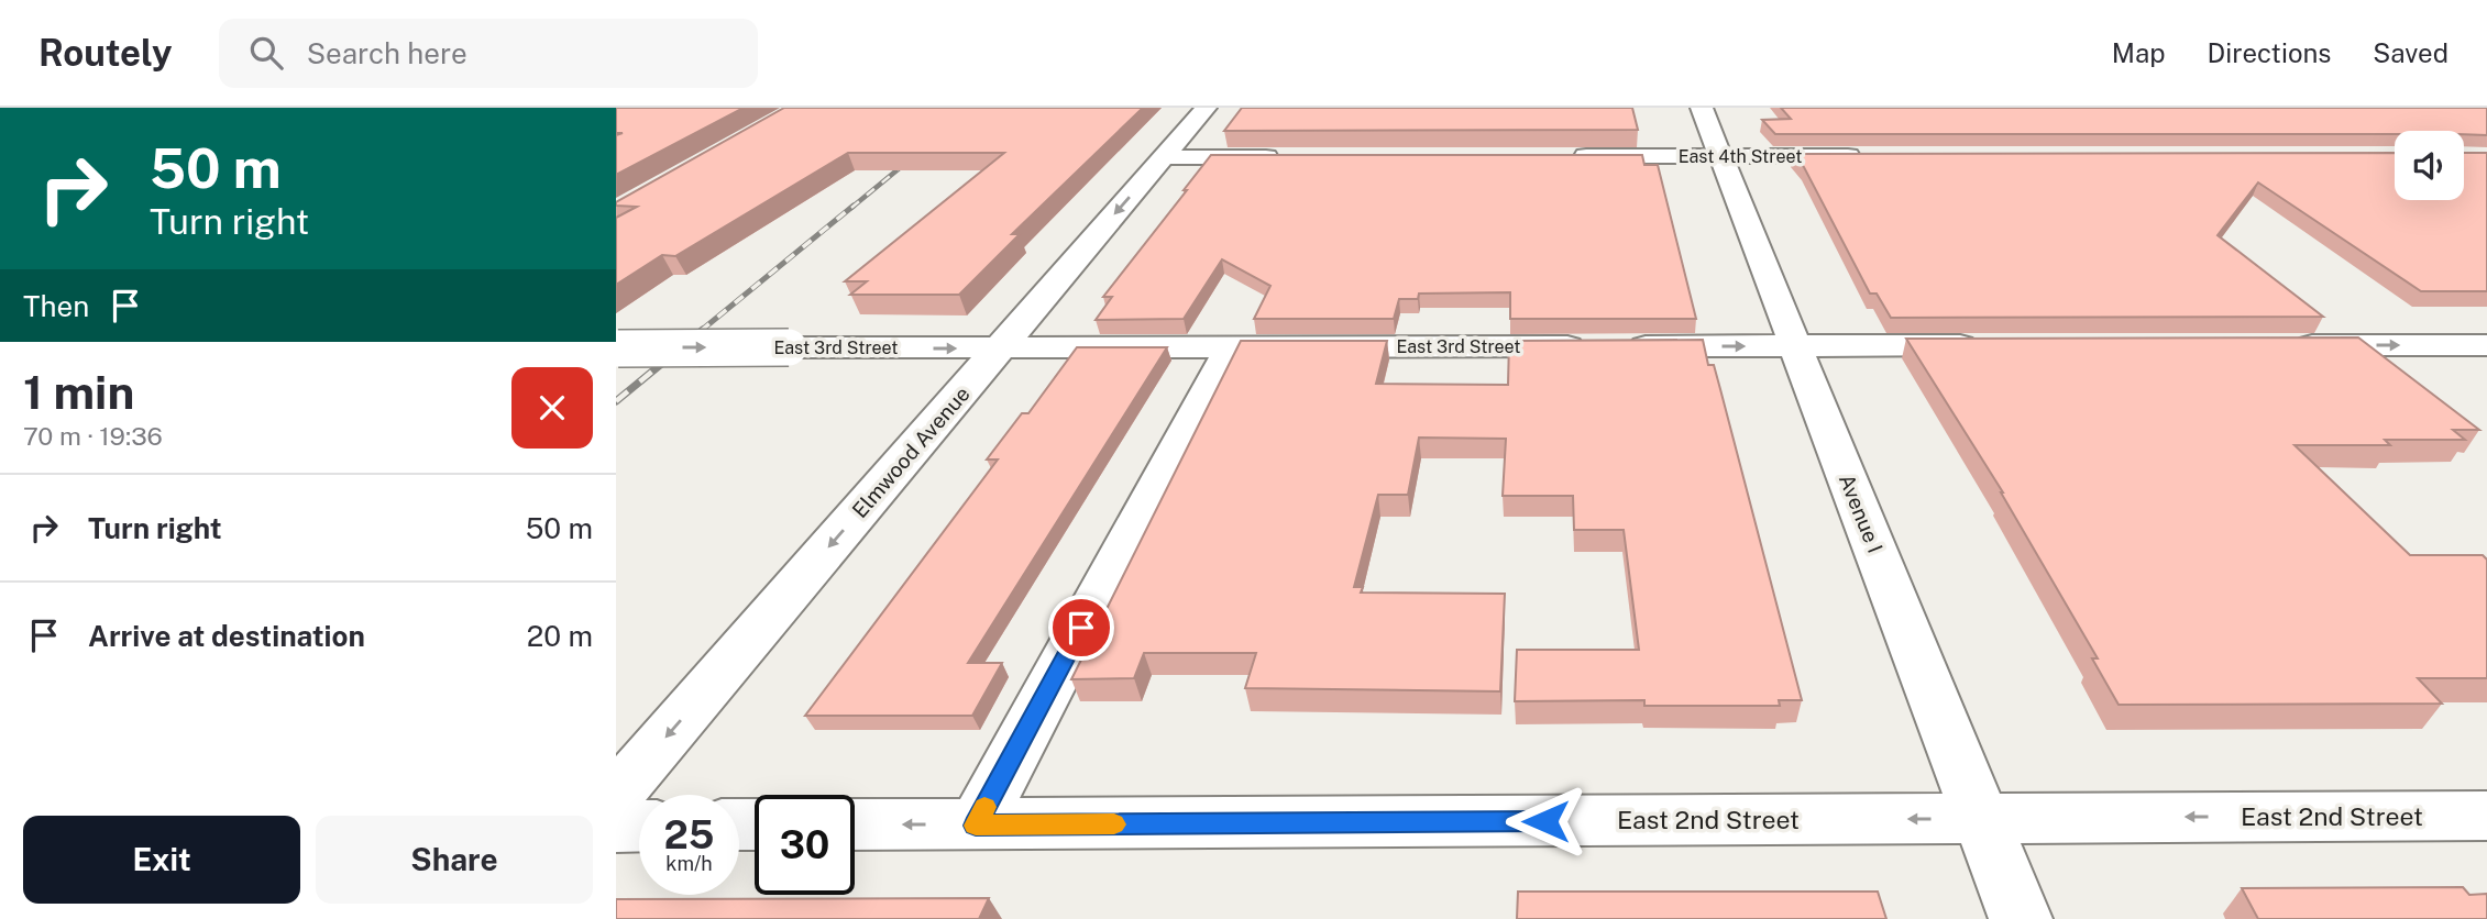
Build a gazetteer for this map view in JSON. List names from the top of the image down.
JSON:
{
  "streets": {
    "street": [
      "East 4th Street",
      "East 3rd Street",
      "Elmwood Avenue",
      "Avenue I",
      "East 2nd Street"
    ]
  },
  "crossings": [
    ["East 4th Street", "Avenue I"],
    ["East 3rd Street", "Elmwood Avenue"],
    ["East 3rd Street", "Avenue I"],
    ["Avenue I", "East 2nd Street"]
  ],
  "one_way": ["East 3rd Street", "East 2nd Street"],
  "page": {
    "header": "Routely",
    "search": "Search here",
    "nav": ["Map", "Directions", "Saved"],
    "turn": ["50 m", "Turn right"],
    "then": "Then",
    "heading": ["1 min", "70 m · 19:36"],
    "list": [
      {
        "name": "Turn right",
        "value": "50 m"
      },
      {
        "name": "Arrive at destination",
        "value": "20 m"
      }
    ],
    "speed": "25 km/h",
    "limit": "30",
    "buttons": ["Exit", "Share"]
  }
}
